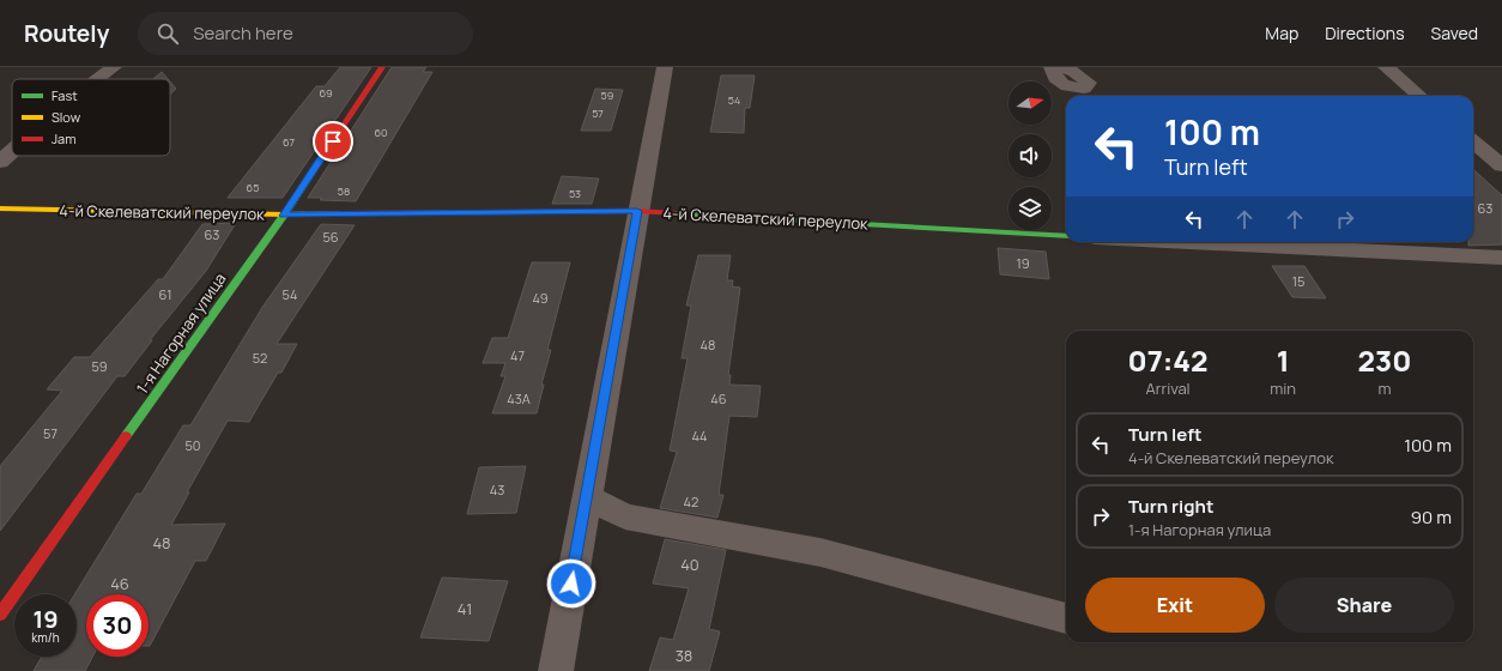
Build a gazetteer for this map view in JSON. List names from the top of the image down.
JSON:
{
  "streets": {
    "street": ["4-й Скелеватский переулок", "1-я Нагорная улица"]
  },
  "crossings": [
    ["4-й Скелеватский переулок", "1-я Нагорная улица"]
  ],
  "house_numbers": [
    "69",
    "59",
    "54",
    "57",
    "60",
    "67",
    "65",
    "58",
    "53",
    "63",
    "63",
    "56",
    "19",
    "15",
    "61",
    "54",
    "49",
    "48",
    "47",
    "52",
    "59",
    "43А",
    "46",
    "57",
    "44",
    "50",
    "43",
    "42",
    "48",
    "40",
    "46",
    "41",
    "38"
  ],
  "legend": ["Fast", "Slow", "Jam"],
  "north": "right",
  "page": {
    "header": "Routely",
    "search": "Search here",
    "nav": ["Map", "Directions", "Saved"],
    "turn": ["100 m", "Turn left"],
    "eta": [
      "07:42",
      "Arrival",
      "1",
      "min",
      "230",
      "m"
    ],
    "list": [
      {
        "name": "Turn left",
        "note": "4-й Скелеватский переулок",
        "value": "100 m"
      },
      {
        "name": "Turn right",
        "note": "1-я Нагорная улица",
        "value": "90 m"
      }
    ],
    "buttons": ["Exit", "Share"],
    "speed": "19 km/h",
    "limit": "30"
  }
}
